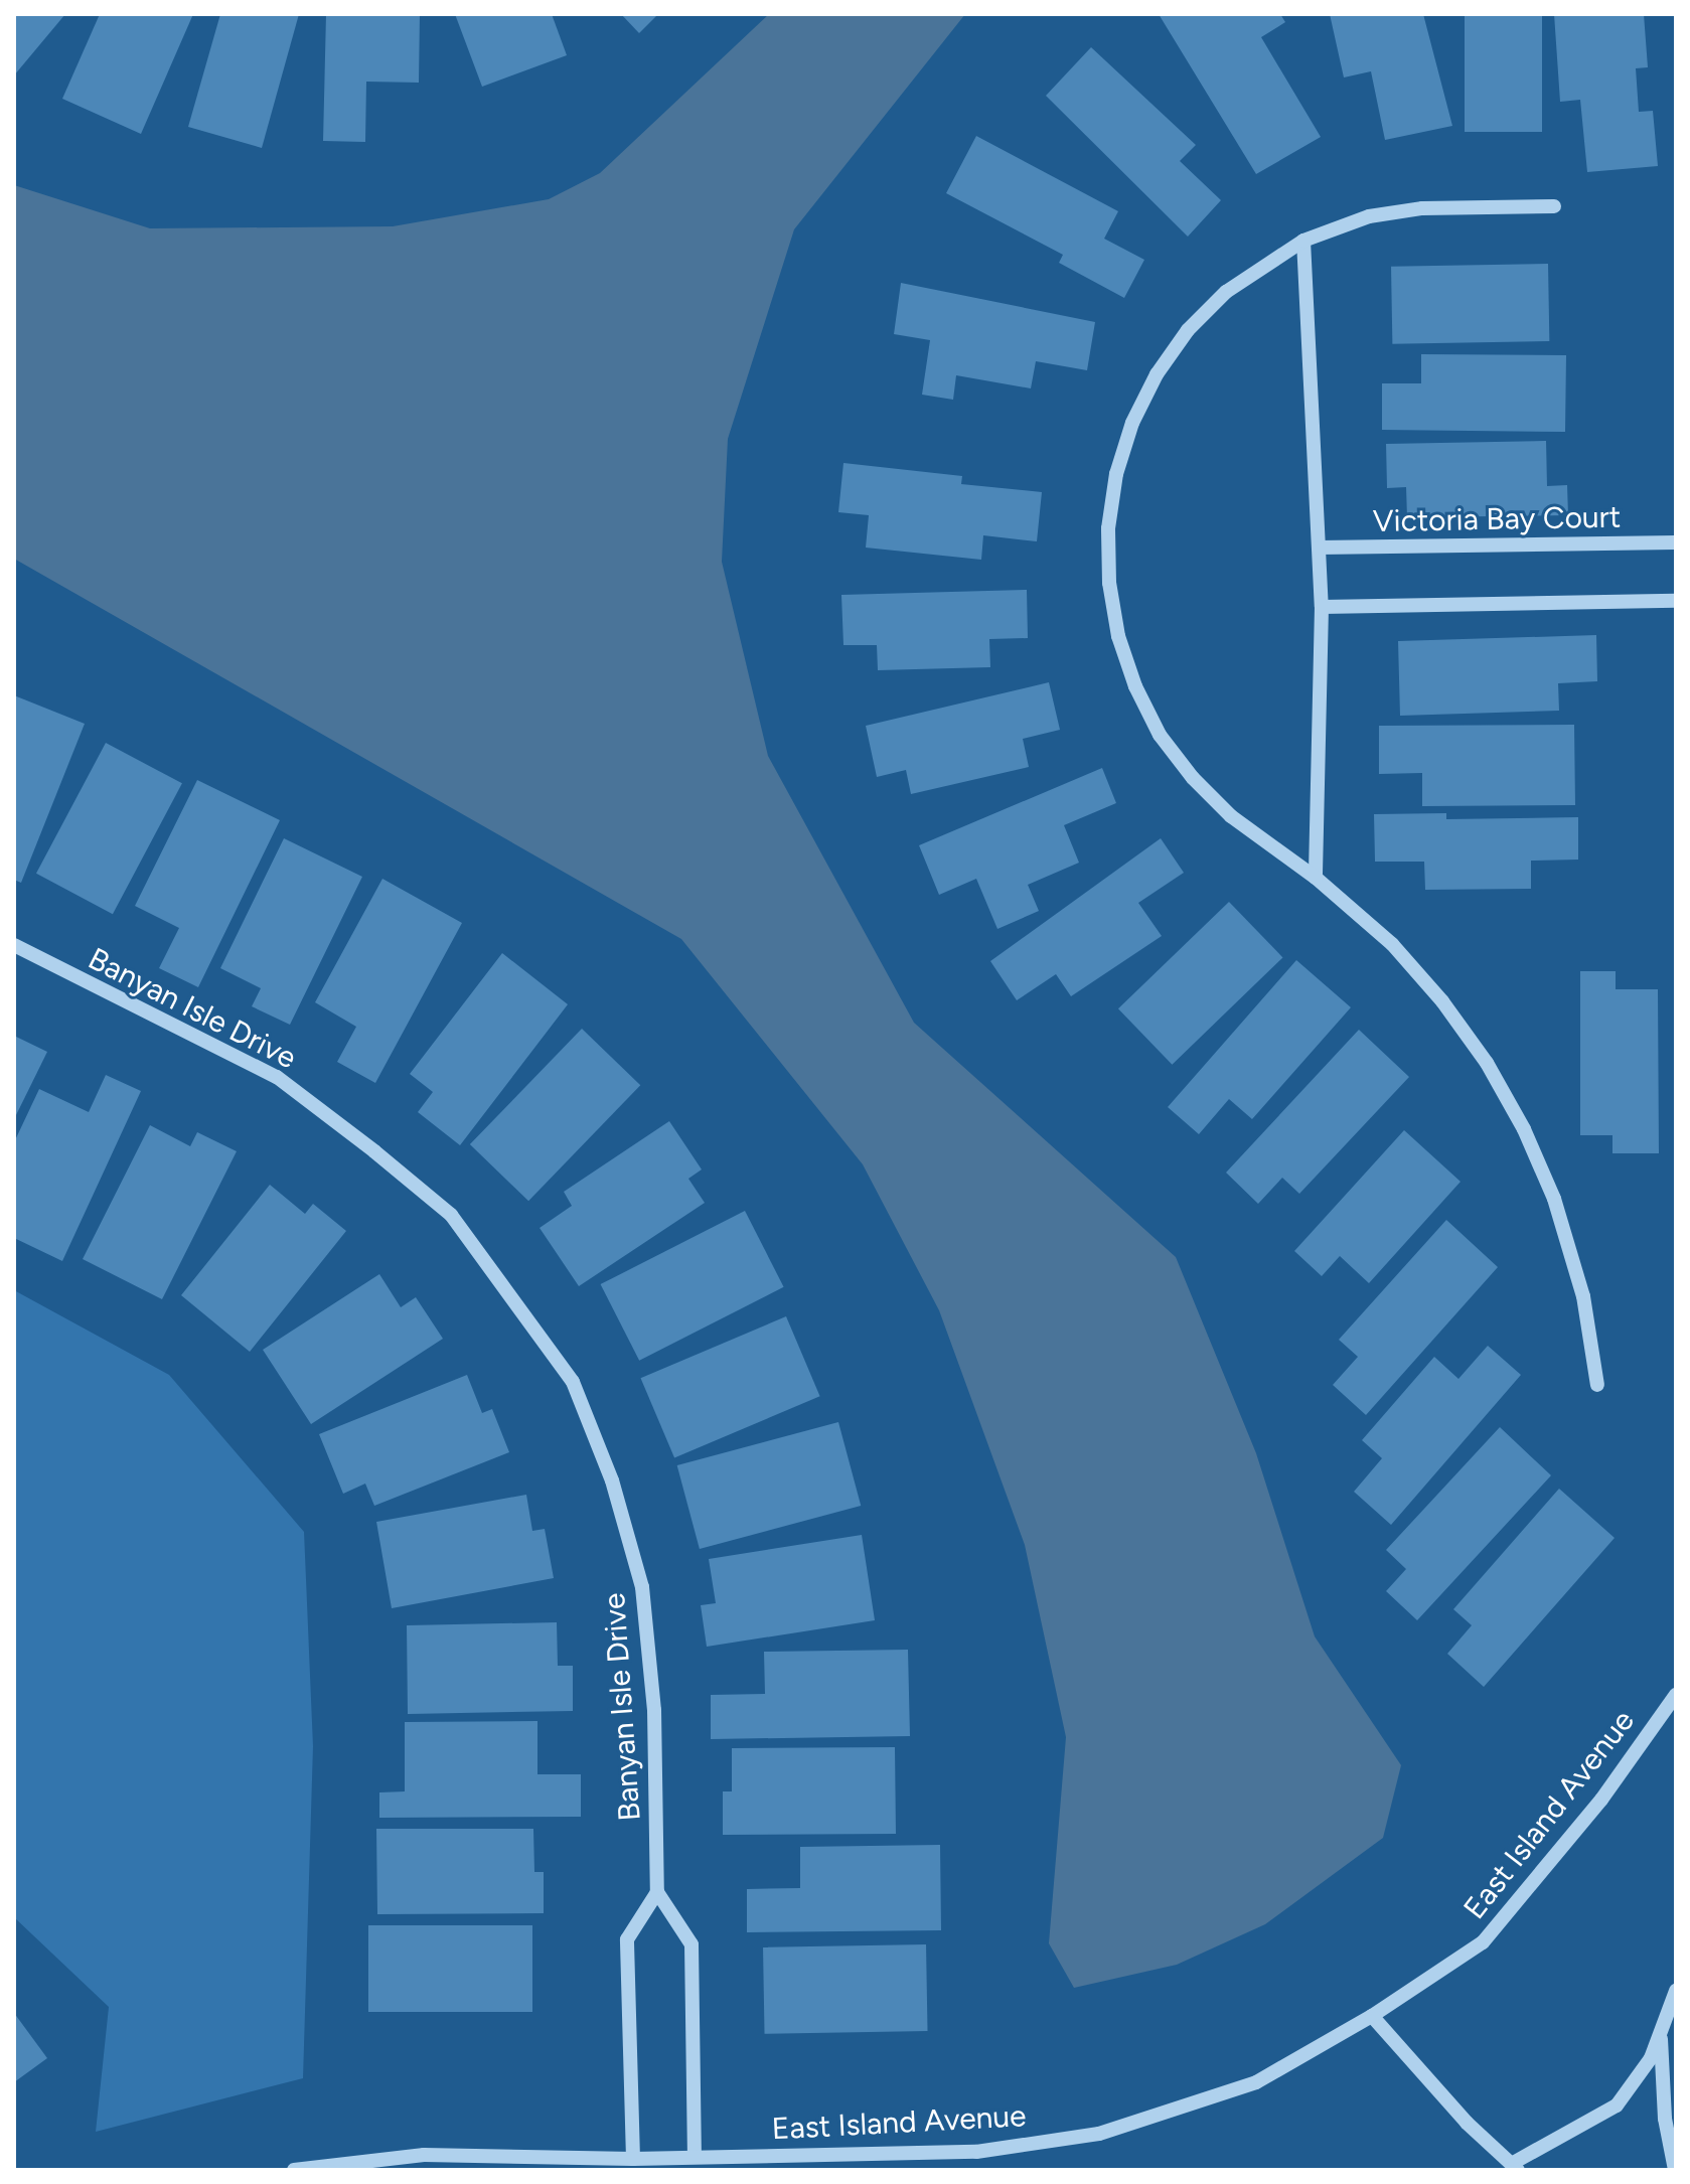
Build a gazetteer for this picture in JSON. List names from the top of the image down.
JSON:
{
  "streets": {
    "street": ["Victoria Bay Court", "Banyan Isle Drive", "East Island Avenue"]
  }
}
